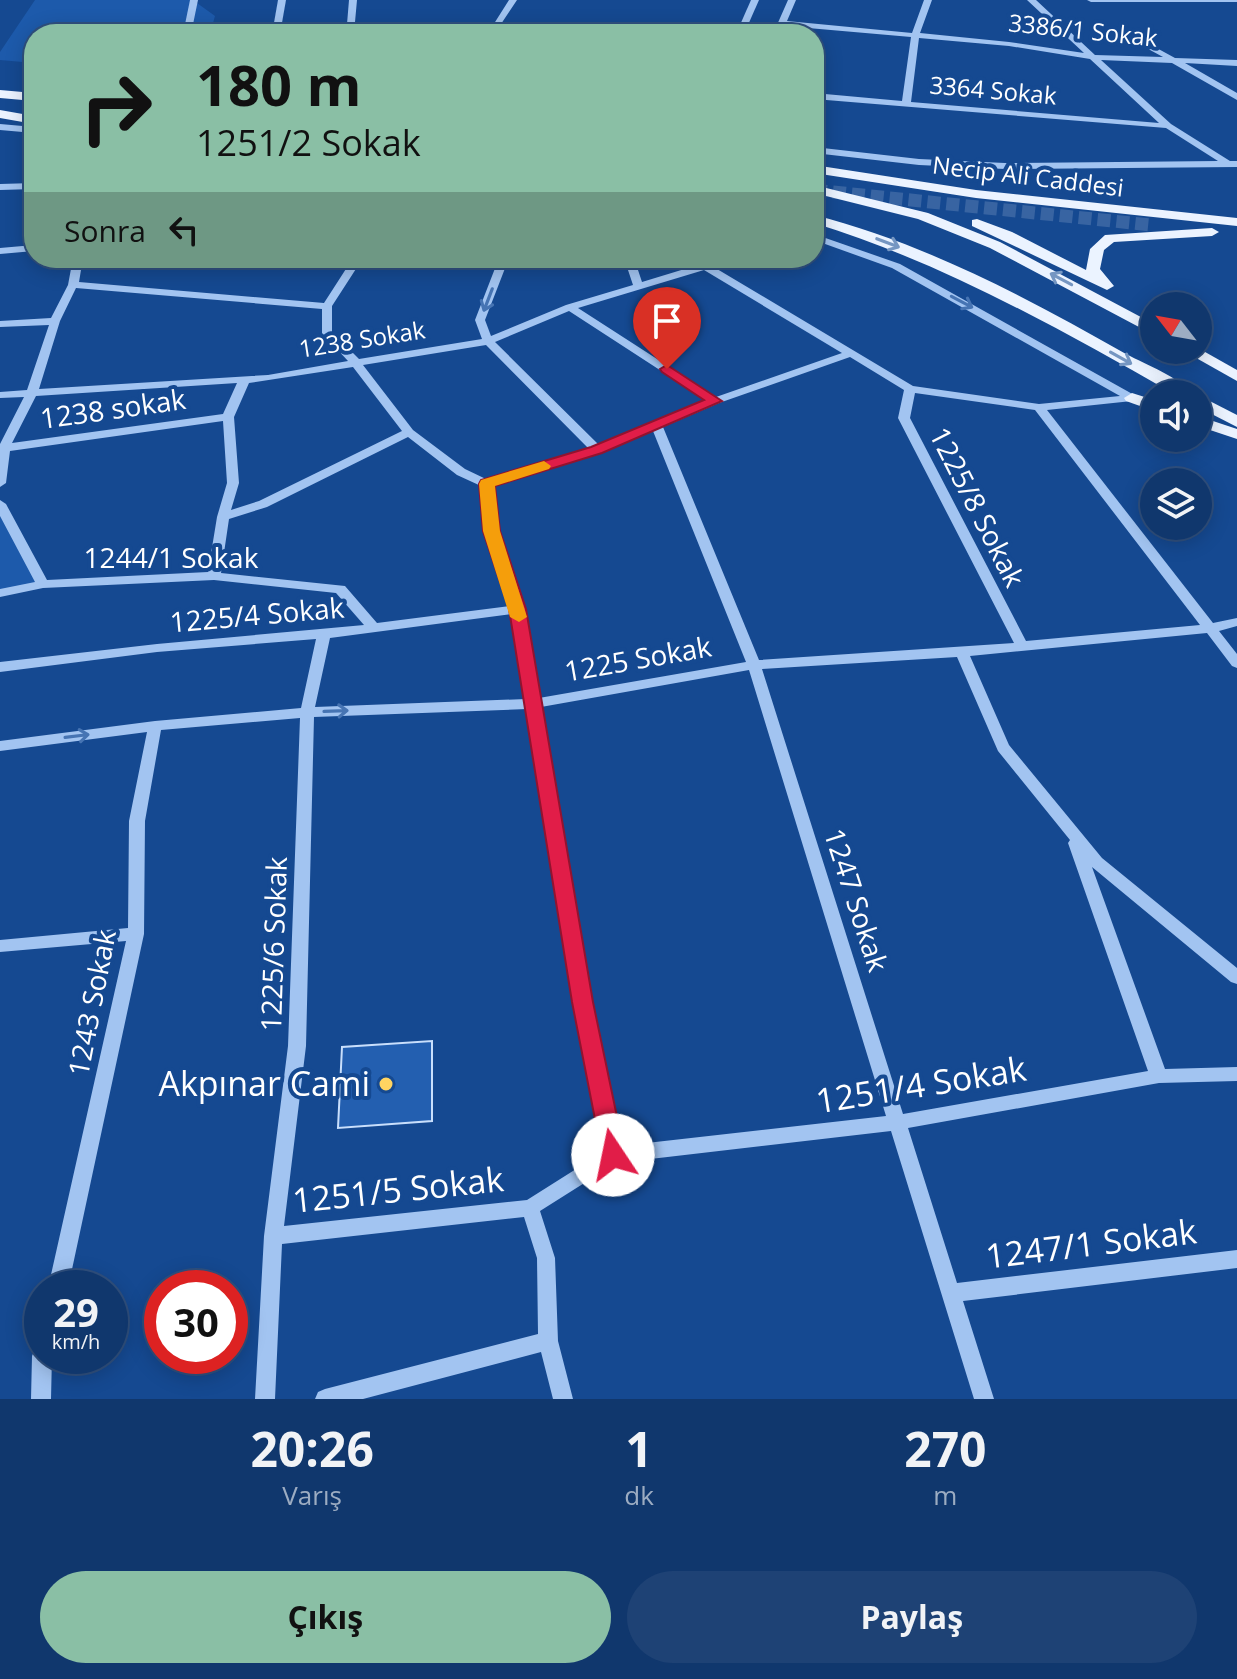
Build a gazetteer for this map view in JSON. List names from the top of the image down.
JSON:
{
  "streets": {
    "main road": ["Necip Ali Caddesi"],
    "street": [
      "3386/1 Sokak",
      "3364 Sokak",
      "1238 Sokak",
      "1238 sokak",
      "1225/8 Sokak",
      "1244/1 Sokak",
      "1225/4 Sokak",
      "1225 Sokak",
      "1247 Sokak",
      "1225/6 Sokak",
      "1243 Sokak",
      "1251/4 Sokak",
      "1251/5 Sokak",
      "1247/1 Sokak"
    ]
  },
  "crossings": [
    ["1225/8 Sokak", "1225 Sokak"],
    ["1244/1 Sokak", "1225/4 Sokak"],
    ["1225/4 Sokak", "1225/6 Sokak"],
    ["1225 Sokak", "1247 Sokak"],
    ["1225 Sokak", "1225/6 Sokak"],
    ["1225 Sokak", "1243 Sokak"],
    ["1247 Sokak", "1251/4 Sokak"],
    ["1247 Sokak", "1247/1 Sokak"],
    ["1225/6 Sokak", "1251/5 Sokak"]
  ],
  "places": ["Akpınar Cami"],
  "north": "top left",
  "page": {
    "turn": ["180 m", "1251/2 Sokak"],
    "then": "Sonra",
    "speed": "29 km/h",
    "limit": "30",
    "eta": [
      "20:26",
      "Varış",
      "1",
      "dk",
      "270",
      "m"
    ],
    "buttons": ["Çıkış", "Paylaş"]
  }
}
